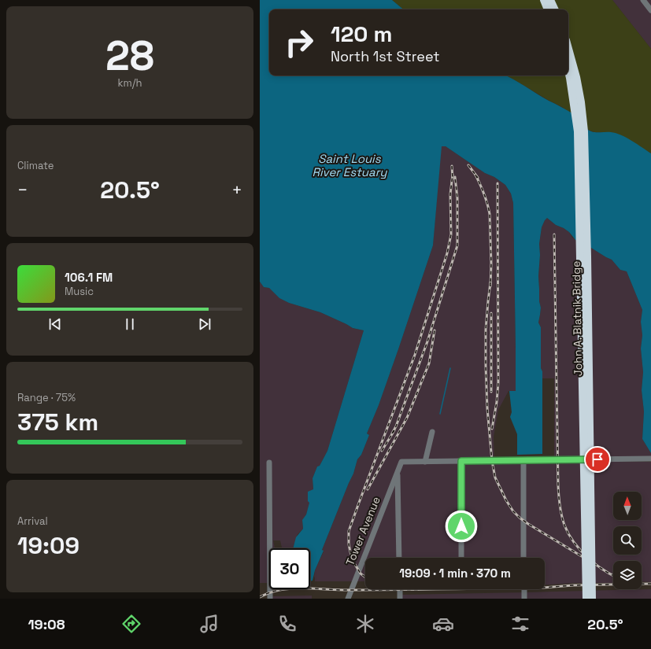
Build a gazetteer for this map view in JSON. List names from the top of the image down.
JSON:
{
  "streets": {
    "highway": ["John A. Blatnik Bridge"],
    "street": ["Tower Avenue"]
  },
  "water": ["Saint Louis River Estuary"],
  "north": "top",
  "page": {
    "tile": [
      ["28", "km/h"],
      "Climate",
      ["Range · 75%", "375 km"],
      ["Arrival", "19:09"]
    ],
    "turn": ["120 m", "North 1st Street"],
    "heat": ["−", "20.5°", "+"],
    "song": ["106.1 FM", "Music"],
    "limit": "30",
    "trip": "19:09 · 1 min · 370 m",
    "tabs": ["19:08", "20.5°"]
  }
}
